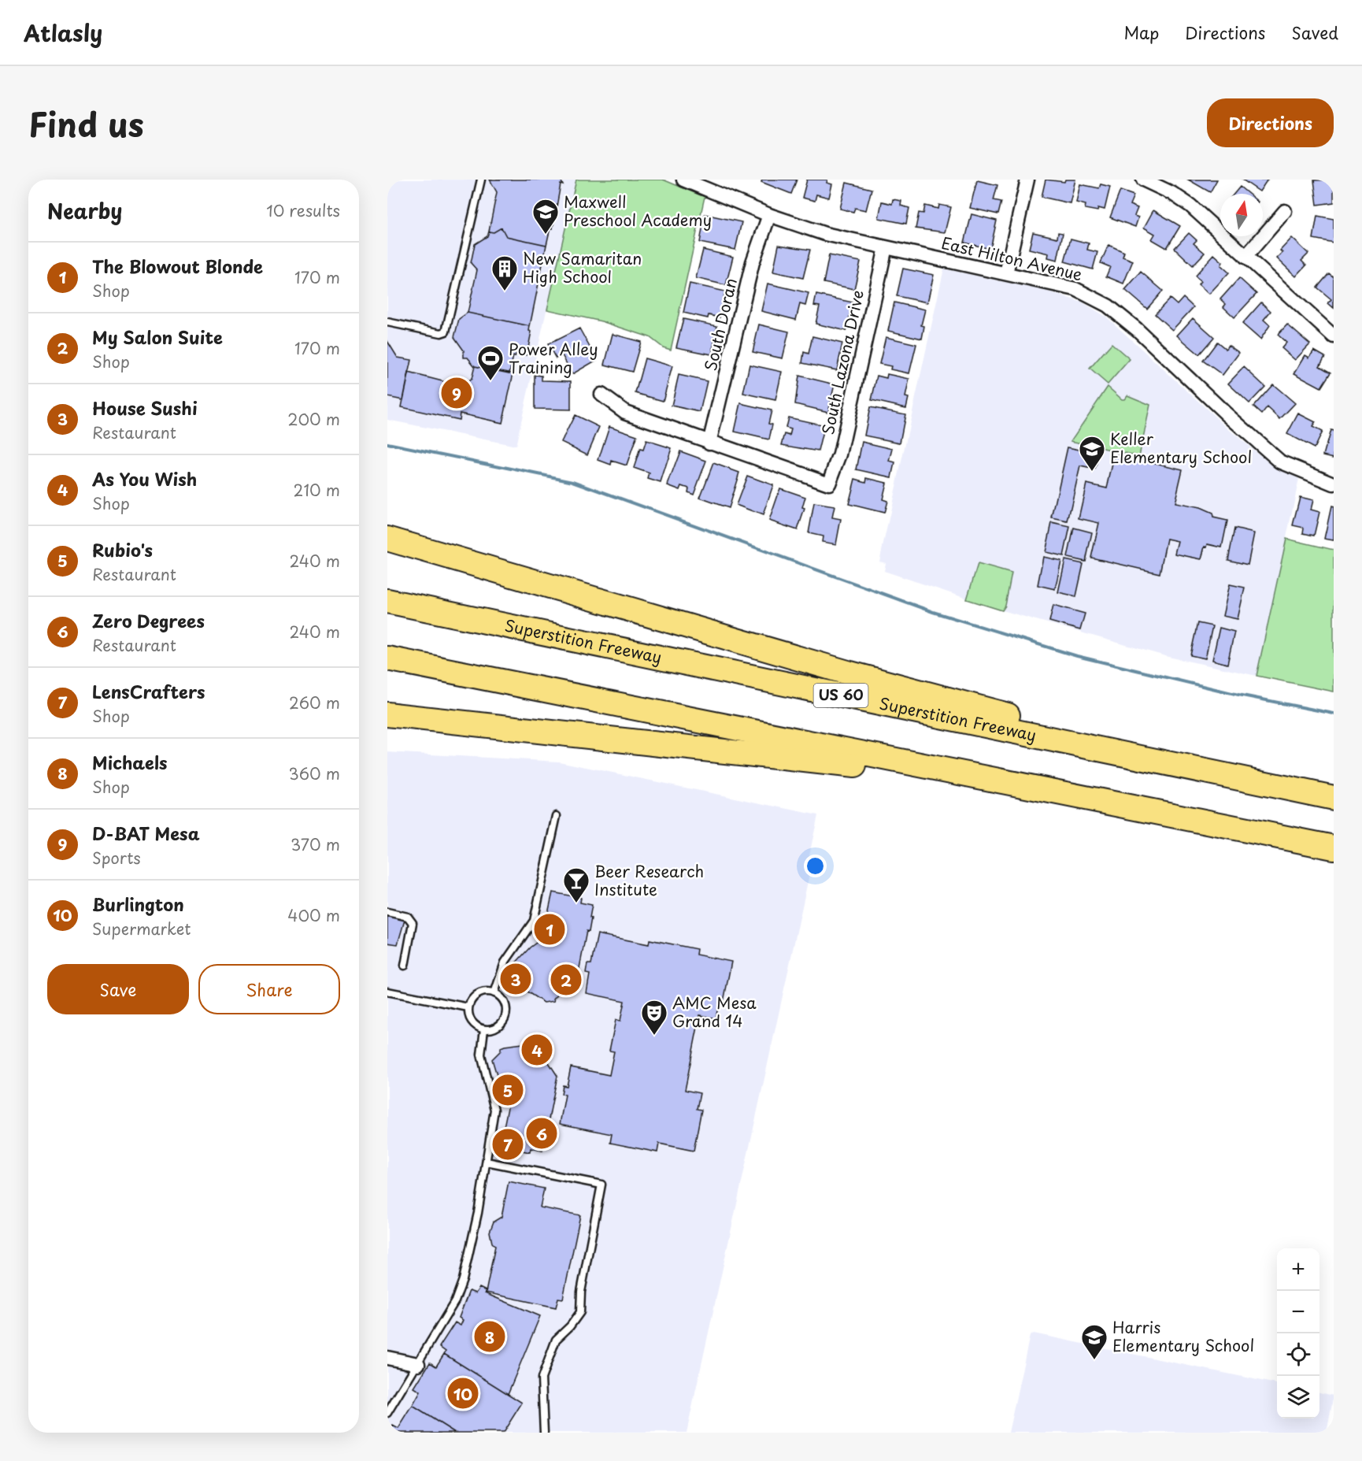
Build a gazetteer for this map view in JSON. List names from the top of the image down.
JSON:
{
  "streets": {
    "highway": ["Superstition Freeway", "US 60"],
    "street": ["East Hilton Avenue", "South Doran", "South Lazona Drive"]
  },
  "crossings": [
    ["East Hilton Avenue", "South Doran"],
    ["East Hilton Avenue", "South Lazona Drive"],
    ["South Doran", "South Lazona Drive"]
  ],
  "places": {
    "school or university": ["Maxwell Preschool Academy", "Keller Elementary School", "Harris Elementary School"],
    "building": ["New Samaritan High School"],
    "sports": ["Power Alley Training"],
    "bar": ["Beer Research Institute"],
    "theatre": ["AMC Mesa Grand 14"]
  },
  "north": "top",
  "page": {
    "header": "Atlasly",
    "nav": ["Map", "Directions", "Saved"],
    "title": "Find us",
    "buttons": [
      "Directions",
      ["Save", "Share"]
    ],
    "heading": ["Nearby", "10 results"],
    "list": [
      {
        "mark": "1",
        "name": "The Blowout Blonde",
        "note": "Shop",
        "value": "170 m"
      },
      {
        "mark": "2",
        "name": "My Salon Suite",
        "note": "Shop",
        "value": "170 m"
      },
      {
        "mark": "3",
        "name": "House Sushi",
        "note": "Restaurant",
        "value": "200 m"
      },
      {
        "mark": "4",
        "name": "As You Wish",
        "note": "Shop",
        "value": "210 m"
      },
      {
        "mark": "5",
        "name": "Rubio's",
        "note": "Restaurant",
        "value": "240 m"
      },
      {
        "mark": "6",
        "name": "Zero Degrees",
        "note": "Restaurant",
        "value": "240 m"
      },
      {
        "mark": "7",
        "name": "LensCrafters",
        "note": "Shop",
        "value": "260 m"
      },
      {
        "mark": "8",
        "name": "Michaels",
        "note": "Shop",
        "value": "360 m"
      },
      {
        "mark": "9",
        "name": "D-BAT Mesa",
        "note": "Sports",
        "value": "370 m"
      },
      {
        "mark": "10",
        "name": "Burlington",
        "note": "Supermarket",
        "value": "400 m"
      }
    ],
    "pins": [
      "9",
      "1",
      "3",
      "2",
      "4",
      "5",
      "6",
      "7",
      "8",
      "10"
    ],
    "map_buttons": ["+", "−"]
  }
}
